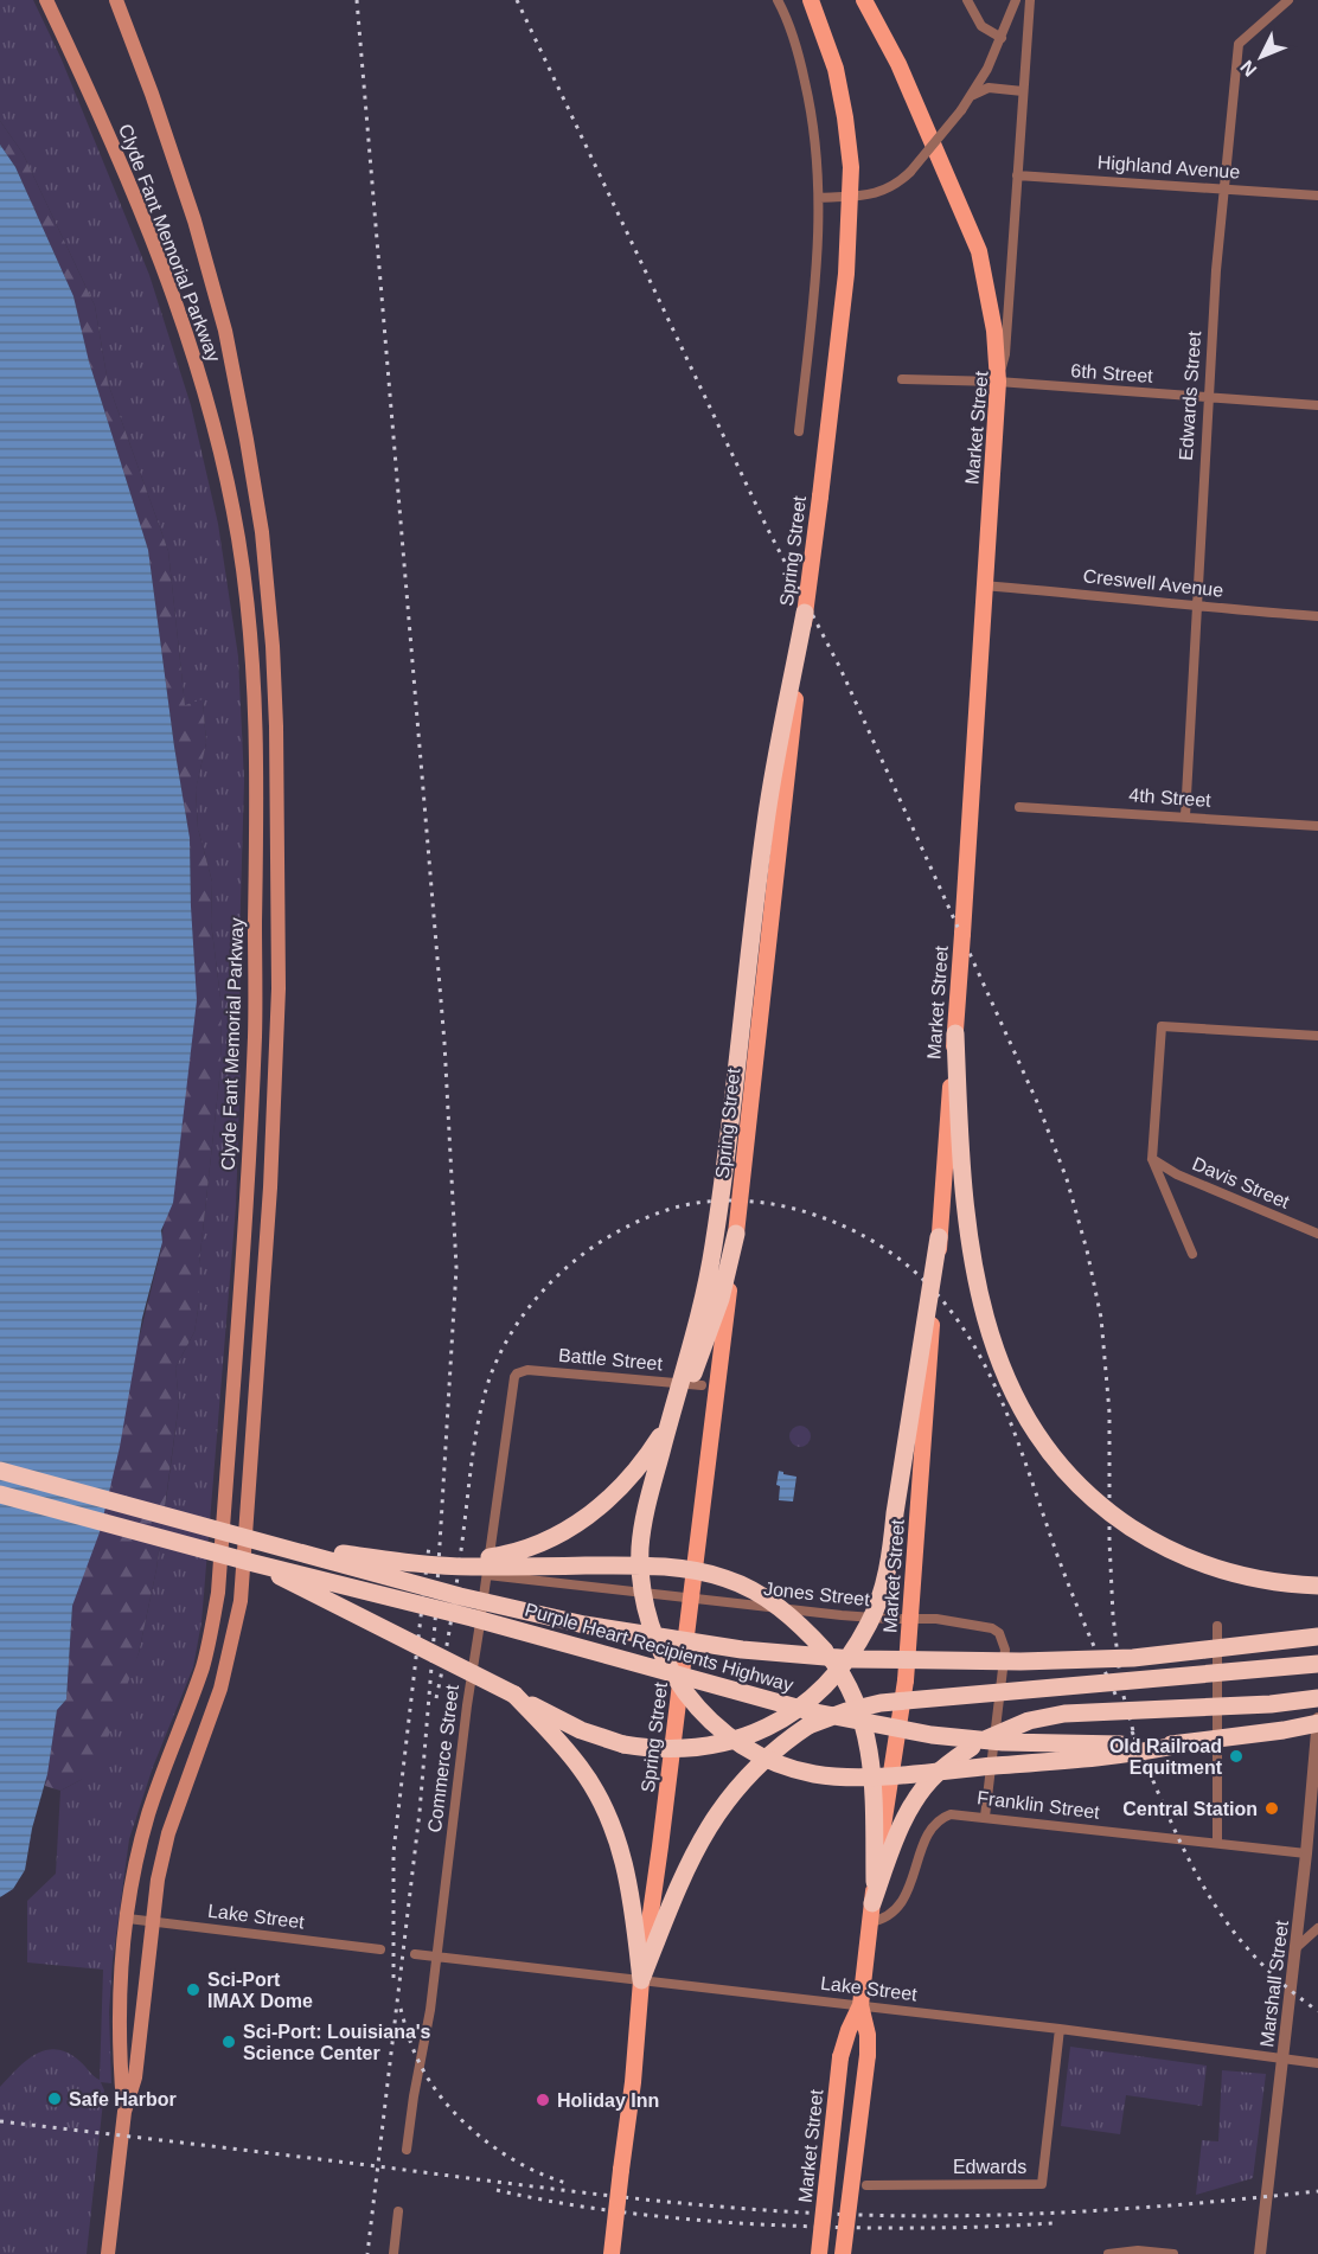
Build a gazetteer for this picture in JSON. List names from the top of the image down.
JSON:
{
  "streets": {
    "highway": ["Purple Heart Recipients Highway"],
    "main road": ["Clyde Fant Memorial Parkway", "Market Street", "Spring Street"],
    "street": [
      "Highland Avenue",
      "6th Street",
      "Edwards Street",
      "Creswell Avenue",
      "4th Street",
      "Davis Street",
      "Battle Street",
      "Jones Street",
      "Commerce Street",
      "Franklin Street",
      "Lake Street",
      "Marshall Street",
      "Edwards"
    ]
  },
  "crossings": [
    ["Highland Avenue", "Edwards Street"],
    ["Highland Avenue", "Market Street"],
    ["Clyde Fant Memorial Parkway", "Lake Street"],
    ["6th Street", "Edwards Street"],
    ["6th Street", "Market Street"],
    ["Edwards Street", "Creswell Avenue"],
    ["Edwards Street", "4th Street"],
    ["Market Street", "Creswell Avenue"],
    ["Market Street", "Franklin Street"],
    ["Market Street", "Lake Street"],
    ["Spring Street", "Jones Street"],
    ["Spring Street", "Lake Street"],
    ["Battle Street", "Commerce Street"],
    ["Jones Street", "Commerce Street"],
    ["Jones Street", "Franklin Street"],
    ["Commerce Street", "Lake Street"],
    ["Franklin Street", "Marshall Street"],
    ["Lake Street", "Marshall Street"],
    ["Lake Street", "Edwards"]
  ],
  "places": [
    "Old Railroad Equitment",
    "Central Station",
    "Sci-Port IMAX Dome",
    "Sci-Port: Louisiana's Science Center",
    "Safe Harbor",
    "Holiday Inn"
  ],
  "north": "bottom left"
}
